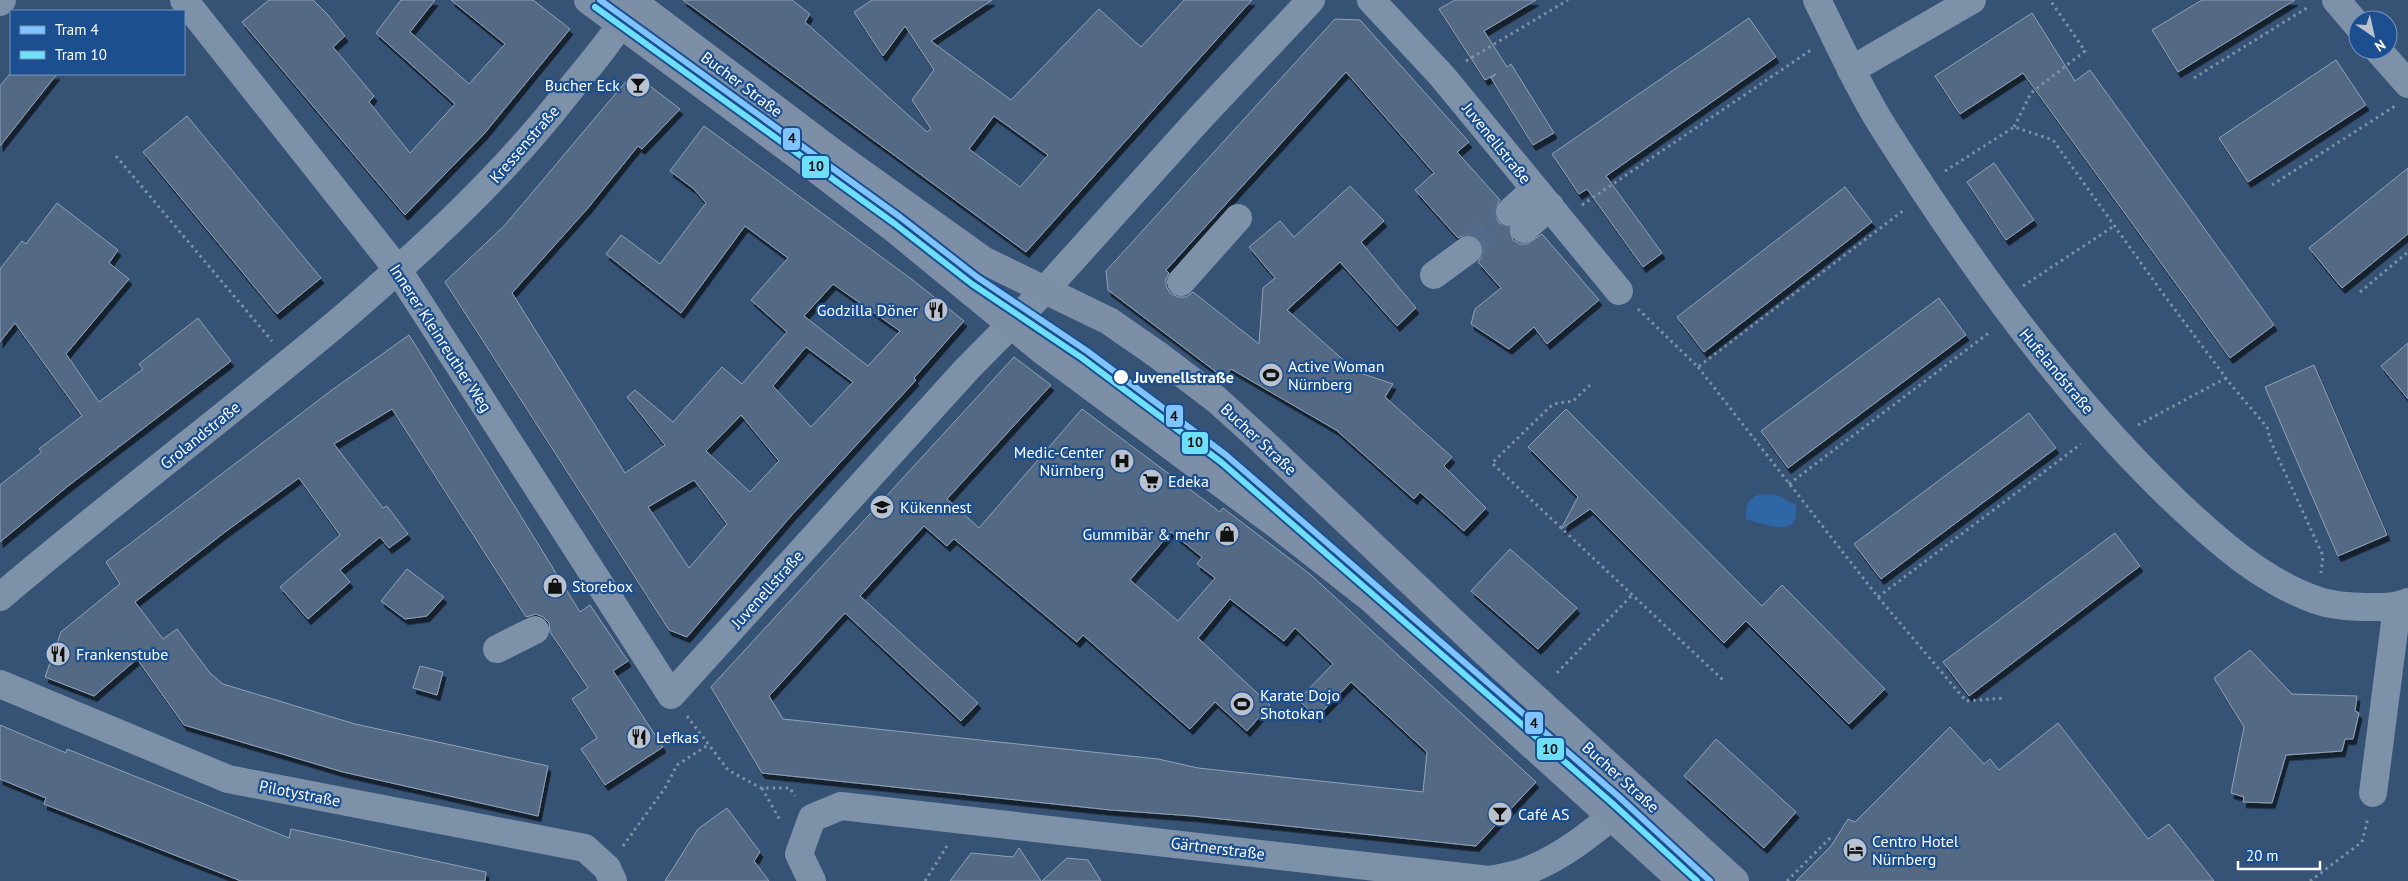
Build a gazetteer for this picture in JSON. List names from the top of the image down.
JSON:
{
  "streets": {
    "main road": ["Bucher Straße"],
    "street": [
      "Juvenellstraße",
      "Kressenstraße",
      "Innerer Kleinreuther Weg",
      "Hufelandstraße",
      "Grolandstraße",
      "Pilotystraße",
      "Gärtnerstraße"
    ]
  },
  "crossings": [
    ["Bucher Straße", "Juvenellstraße"],
    ["Bucher Straße", "Kressenstraße"],
    ["Bucher Straße", "Gärtnerstraße"],
    ["Juvenellstraße", "Innerer Kleinreuther Weg"],
    ["Kressenstraße", "Innerer Kleinreuther Weg"],
    ["Kressenstraße", "Grolandstraße"],
    ["Innerer Kleinreuther Weg", "Grolandstraße"]
  ],
  "places": {
    "bar": ["Bucher Eck", "Café AS"],
    "restaurant": ["Godzilla Döner", "Frankenstube", "Lefkas"],
    "sports": ["Active Woman Nürnberg", "Karate Dojo Shotokan"],
    "other": ["Juvenellstraße"],
    "hospital": ["Medic-Center Nürnberg"],
    "supermarket": ["Edeka"],
    "school or university": ["Kükennest"],
    "shop": ["Gummibär & mehr", "Storebox"],
    "hotel": ["Centro Hotel Nürnberg"]
  },
  "lines": ["tram line 4", "tram line 10"],
  "legend": ["Tram 4", "Tram 10"],
  "scale_bar": "20 m",
  "north": "bottom right"
}
